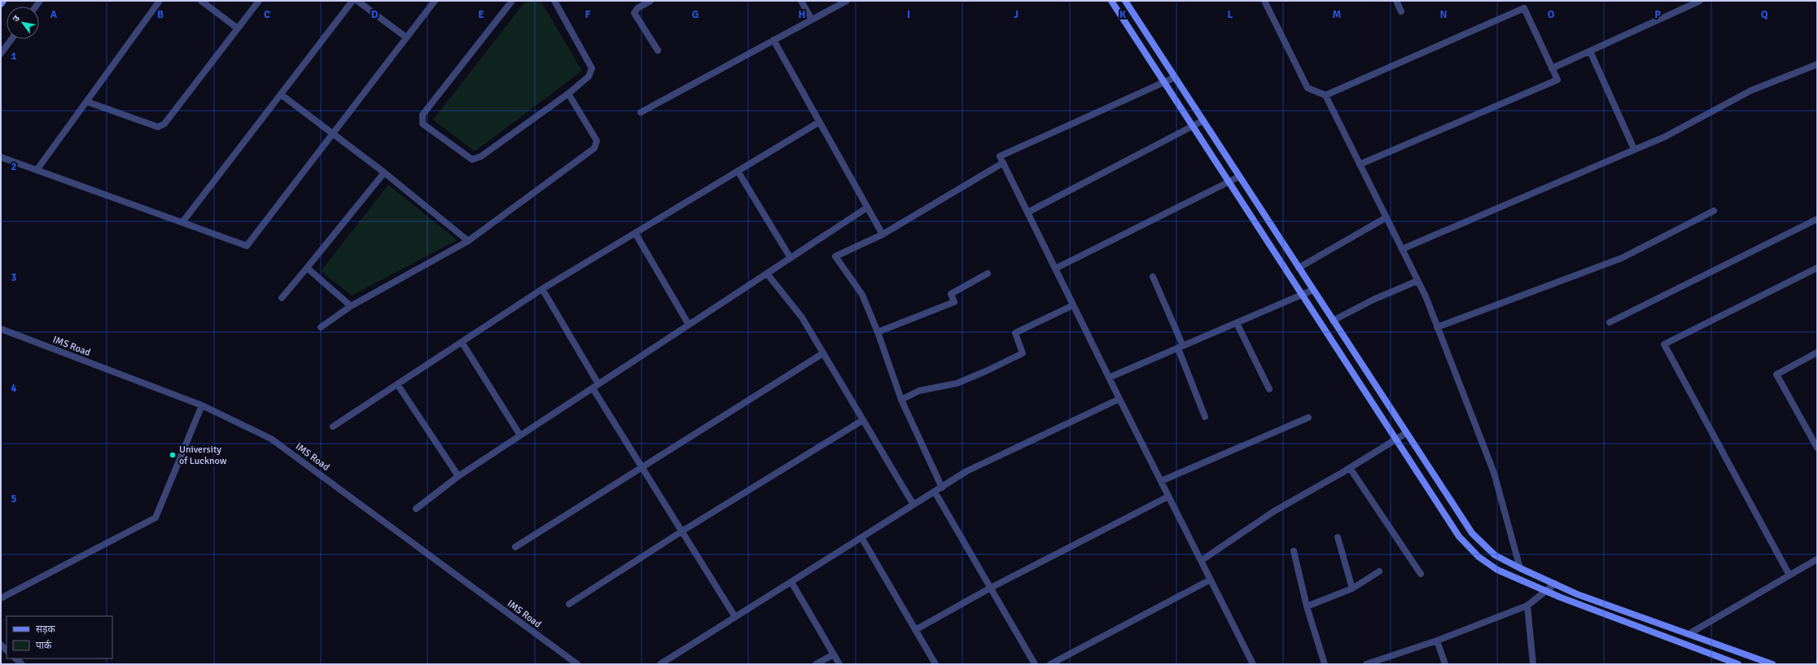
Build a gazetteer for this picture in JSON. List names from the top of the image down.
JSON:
{
  "streets": {
    "street": ["IMS Road"]
  },
  "places": ["University of Lucknow"],
  "legend": ["सड़क", "पार्क"],
  "north": "top left",
  "grid": {
    "columns": [
      "A",
      "B",
      "C",
      "D",
      "E",
      "F",
      "G",
      "H",
      "I",
      "J",
      "K",
      "L",
      "M",
      "N",
      "O",
      "P",
      "Q"
    ],
    "rows": [
      "1",
      "2",
      "3",
      "4",
      "5"
    ]
  }
}
